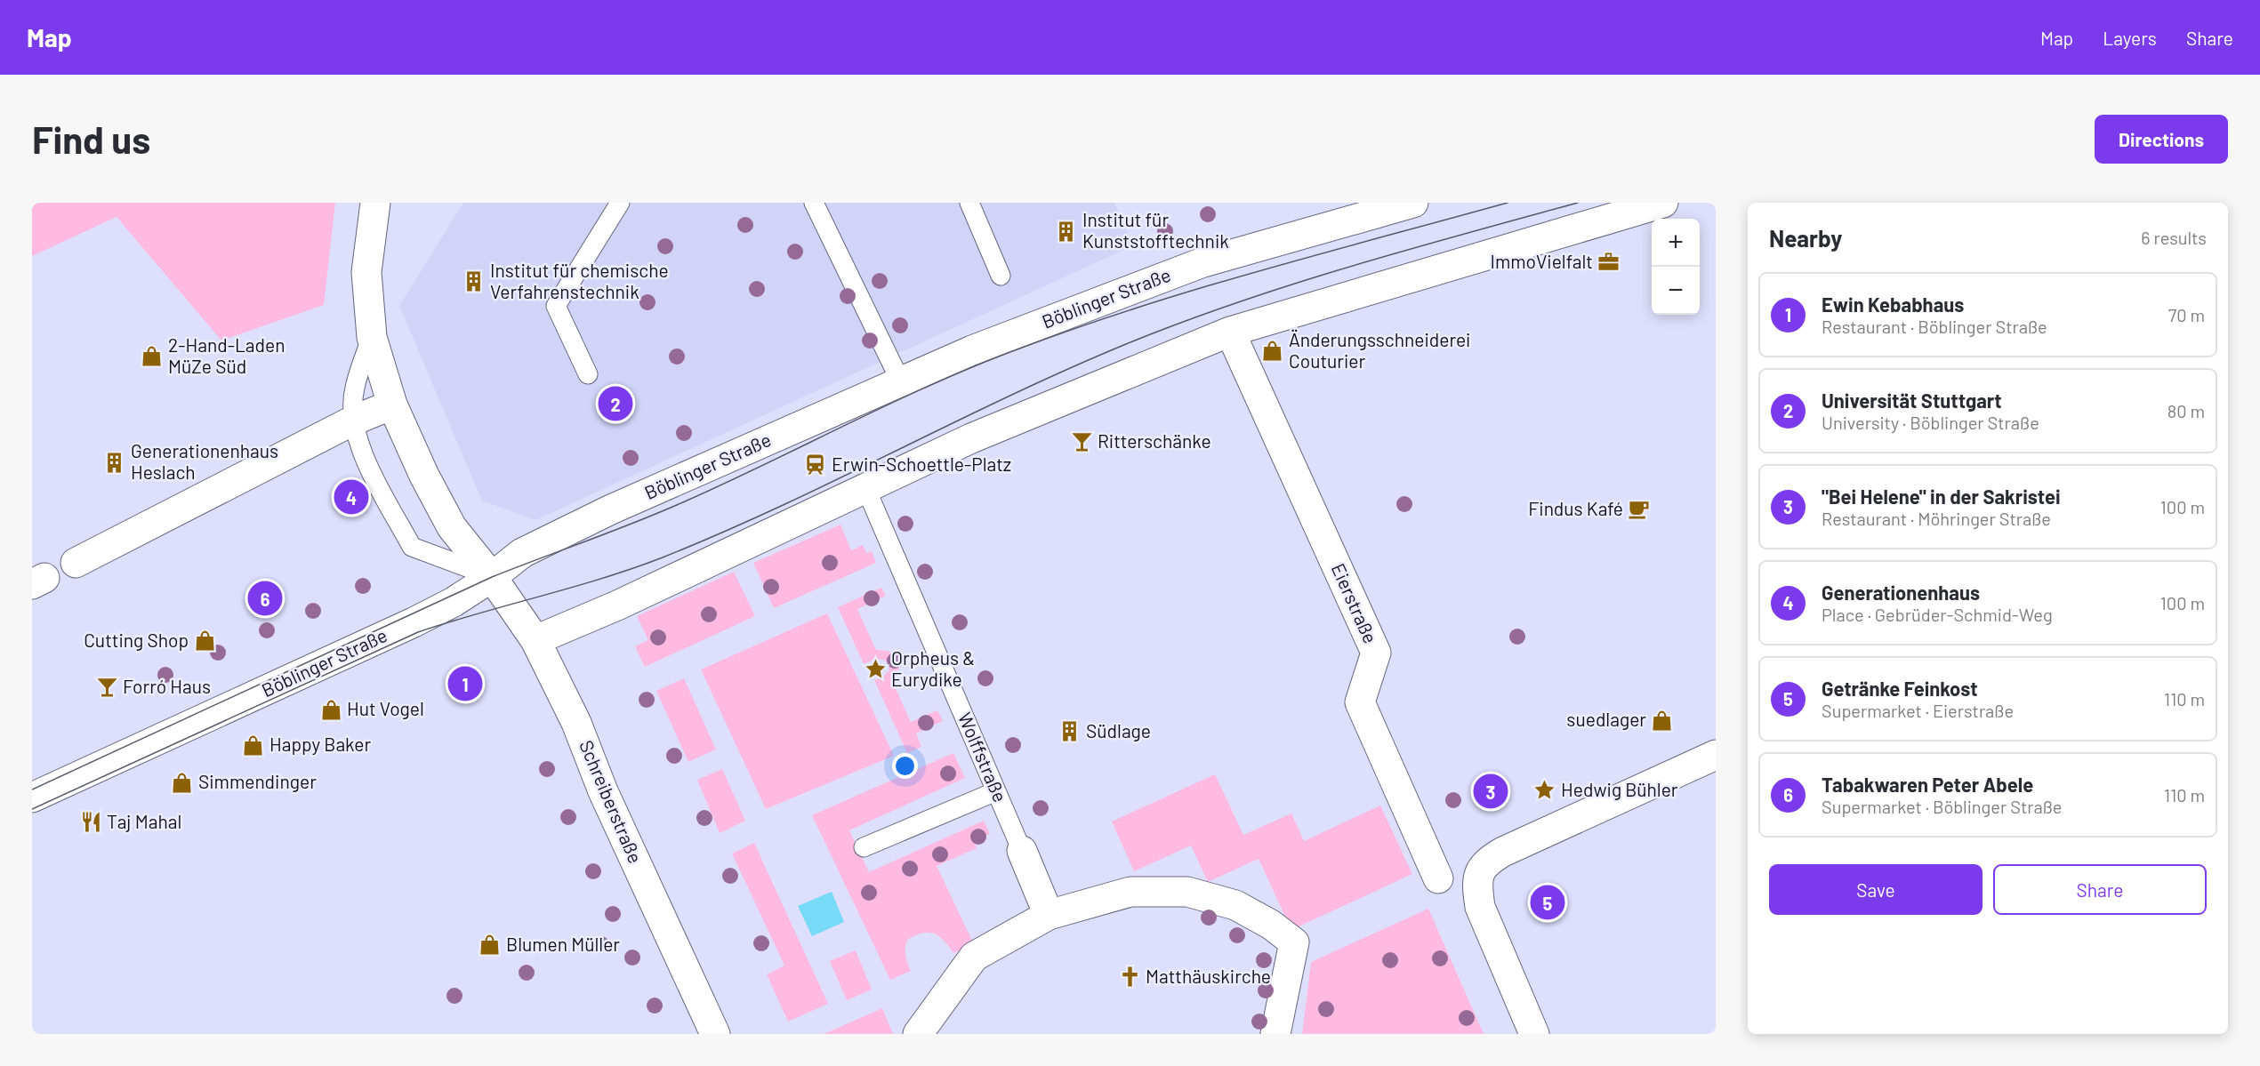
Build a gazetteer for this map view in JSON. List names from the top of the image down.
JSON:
{
  "streets": {
    "street": ["Böblinger Straße", "Eierstraße", "Schreiberstraße"],
    "lane": ["Wolffstraße"]
  },
  "crossings": [
    ["Böblinger Straße", "Schreiberstraße"]
  ],
  "places": {
    "building": [
      "Institut für Kunststofftechnik",
      "Institut für chemische Verfahrenstechnik",
      "Generationenhaus Heslach",
      "Südlage"
    ],
    "office": ["ImmoVielfalt"],
    "shop": [
      "Änderungsschneiderei Couturier",
      "2-Hand-Laden MüZe Süd",
      "Cutting Shop",
      "Hut Vogel",
      "suedlager",
      "Happy Baker",
      "Simmendinger",
      "Blumen Müller"
    ],
    "bar": ["Ritterschänke", "Forró Haus"],
    "station": ["Erwin-Schoettle-Platz"],
    "cafe": ["Findus Kafé"],
    "place": ["Orpheus & Eurydike", "Hedwig Bühler"],
    "restaurant": ["Taj Mahal"],
    "church": ["Matthäuskirche"]
  },
  "page": {
    "header": "Map",
    "nav": ["Map", "Layers", "Share"],
    "buttons": [
      "Directions",
      ["Save", "Share"]
    ],
    "title": "Find us",
    "heading": ["Nearby", "6 results"],
    "map_buttons": ["+", "−"],
    "list": [
      {
        "mark": "1",
        "name": "Ewin Kebabhaus",
        "note": "Restaurant · Böblinger Straße",
        "value": "70 m"
      },
      {
        "mark": "2",
        "name": "Universität Stuttgart",
        "note": "University · Böblinger Straße",
        "value": "80 m"
      },
      {
        "mark": "3",
        "name": "\"Bei Helene\" in der Sakristei",
        "note": "Restaurant · Möhringer Straße",
        "value": "100 m"
      },
      {
        "mark": "4",
        "name": "Generationenhaus",
        "note": "Place · Gebrüder-Schmid-Weg",
        "value": "100 m"
      },
      {
        "mark": "5",
        "name": "Getränke Feinkost",
        "note": "Supermarket · Eierstraße",
        "value": "110 m"
      },
      {
        "mark": "6",
        "name": "Tabakwaren Peter Abele",
        "note": "Supermarket · Böblinger Straße",
        "value": "110 m"
      }
    ],
    "pins": [
      "2",
      "4",
      "6",
      "1",
      "3",
      "5"
    ]
  }
}
